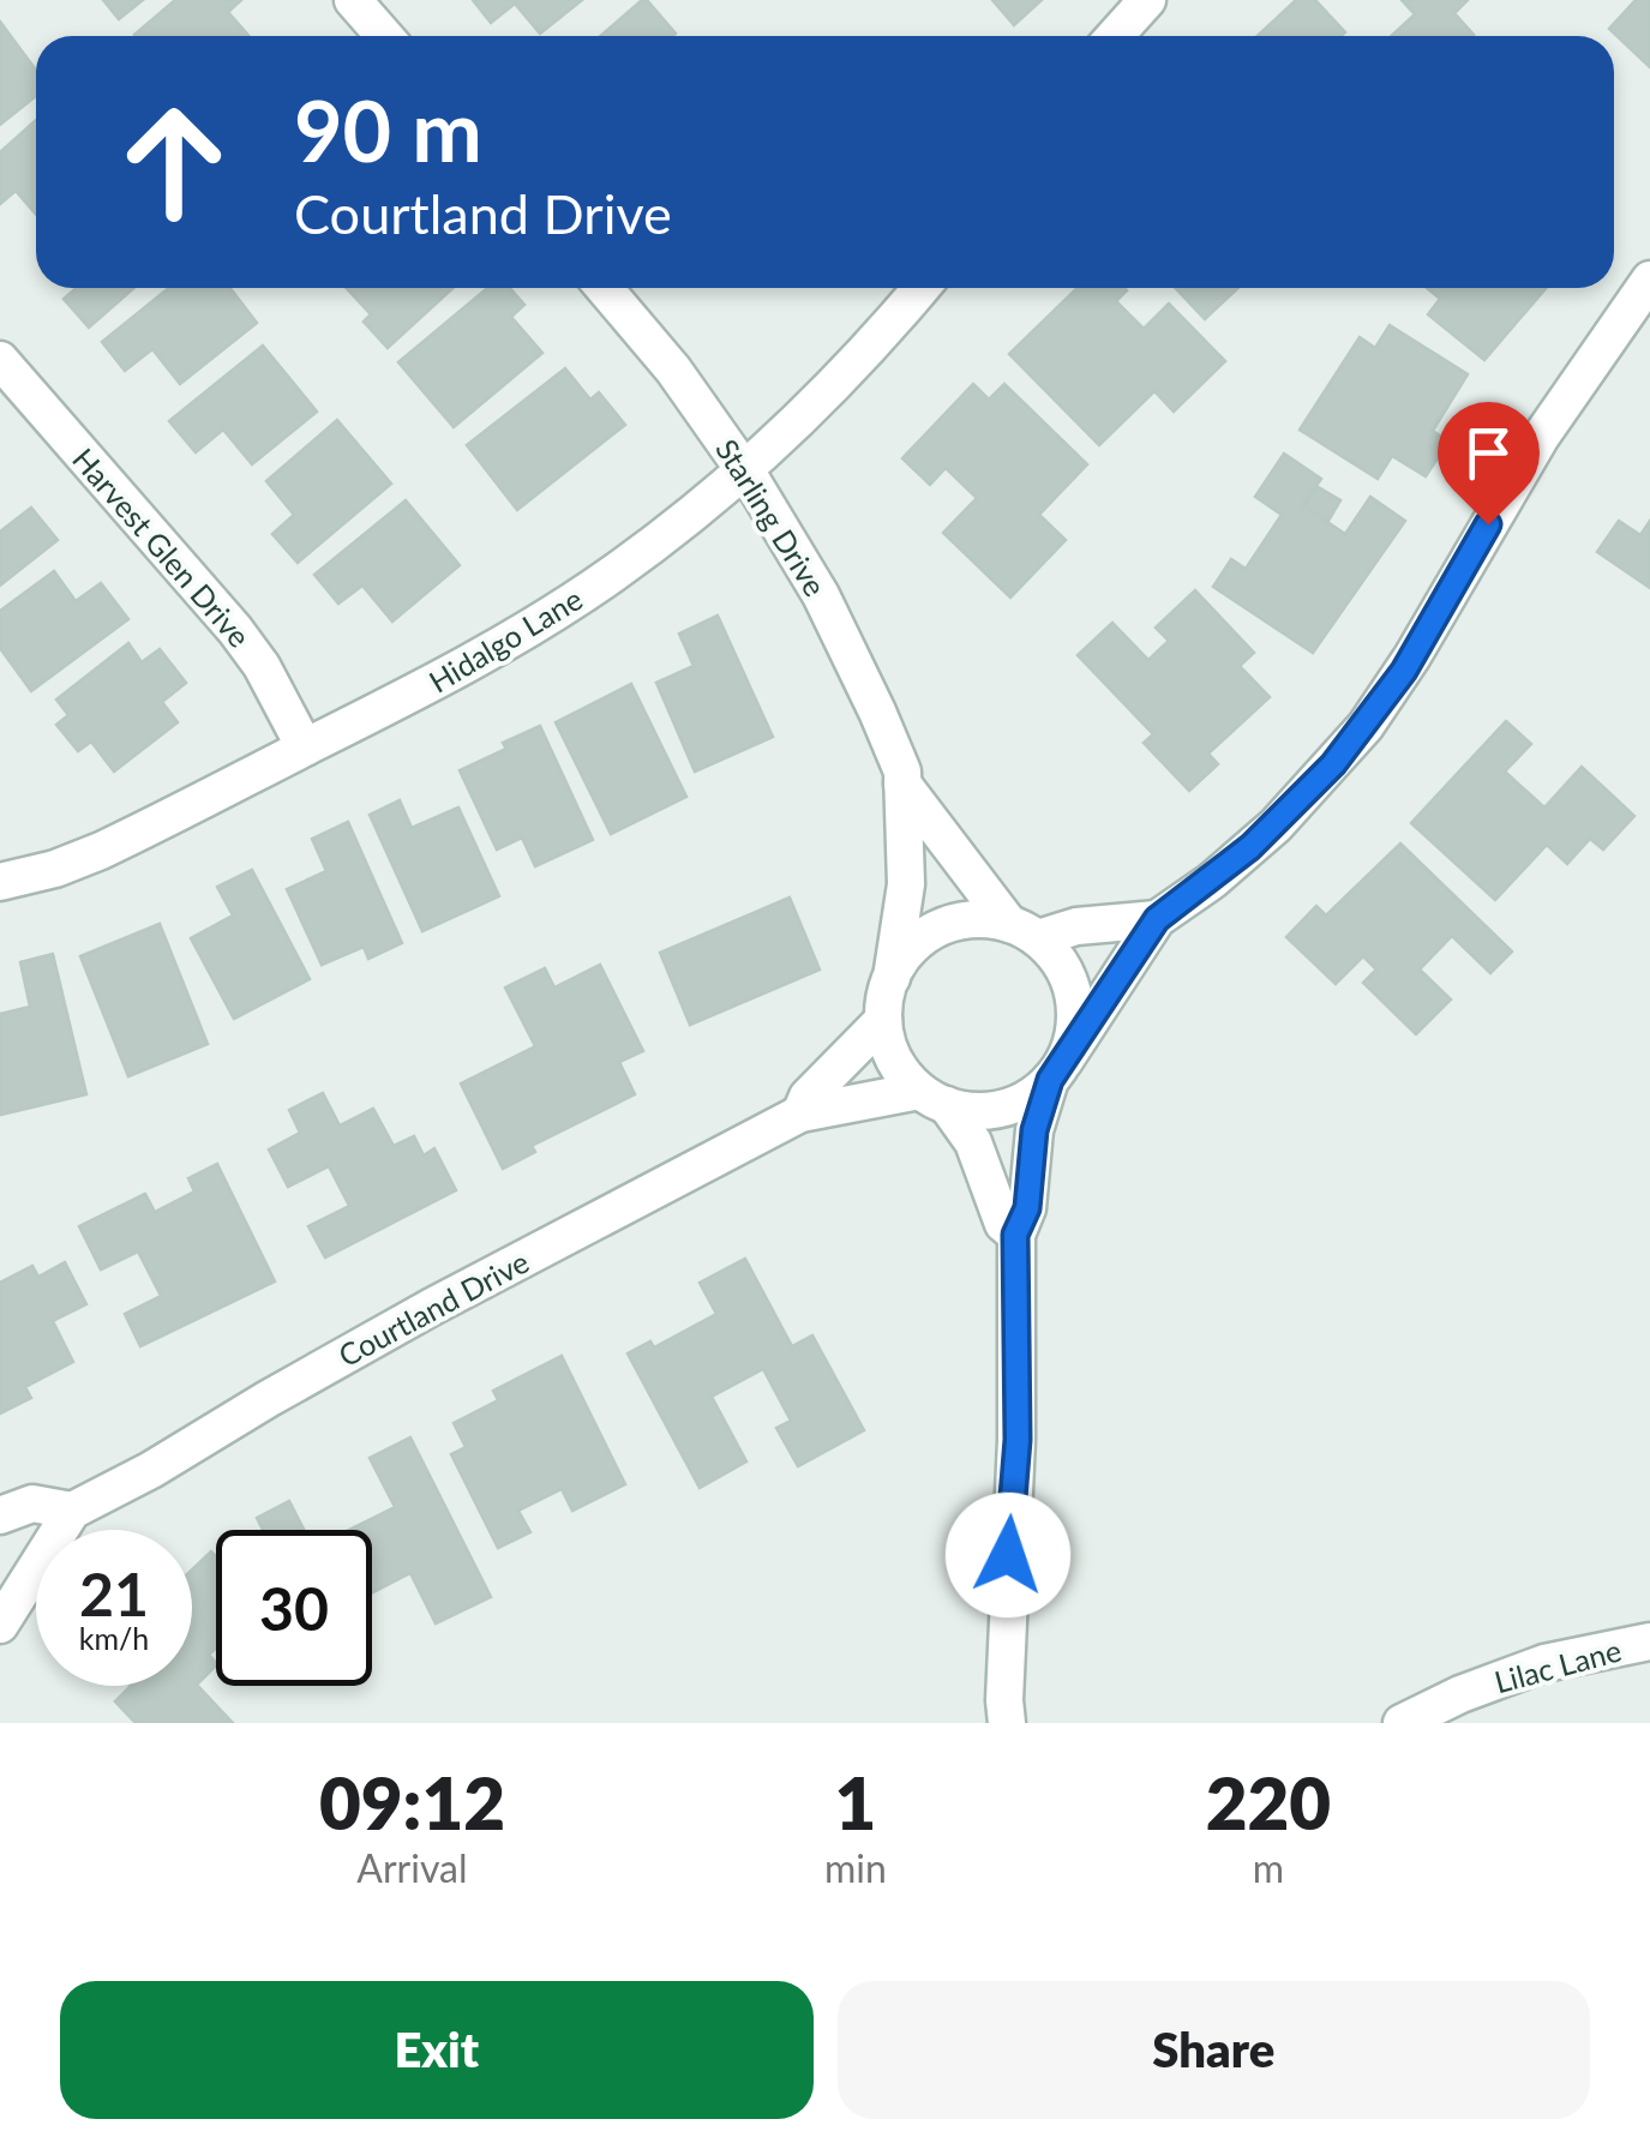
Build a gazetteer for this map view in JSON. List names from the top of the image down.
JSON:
{
  "streets": {
    "street": [
      "Starling Drive",
      "Harvest Glen Drive",
      "Hidalgo Lane",
      "Courtland Drive",
      "Lilac Lane"
    ]
  },
  "crossings": [
    ["Starling Drive", "Hidalgo Lane"],
    ["Starling Drive", "Courtland Drive"],
    ["Harvest Glen Drive", "Hidalgo Lane"]
  ],
  "page": {
    "turn": ["90 m", "Courtland Drive"],
    "speed": "21 km/h",
    "limit": "30",
    "eta": [
      "09:12",
      "Arrival",
      "1",
      "min",
      "220",
      "m"
    ],
    "buttons": ["Exit", "Share"]
  }
}
